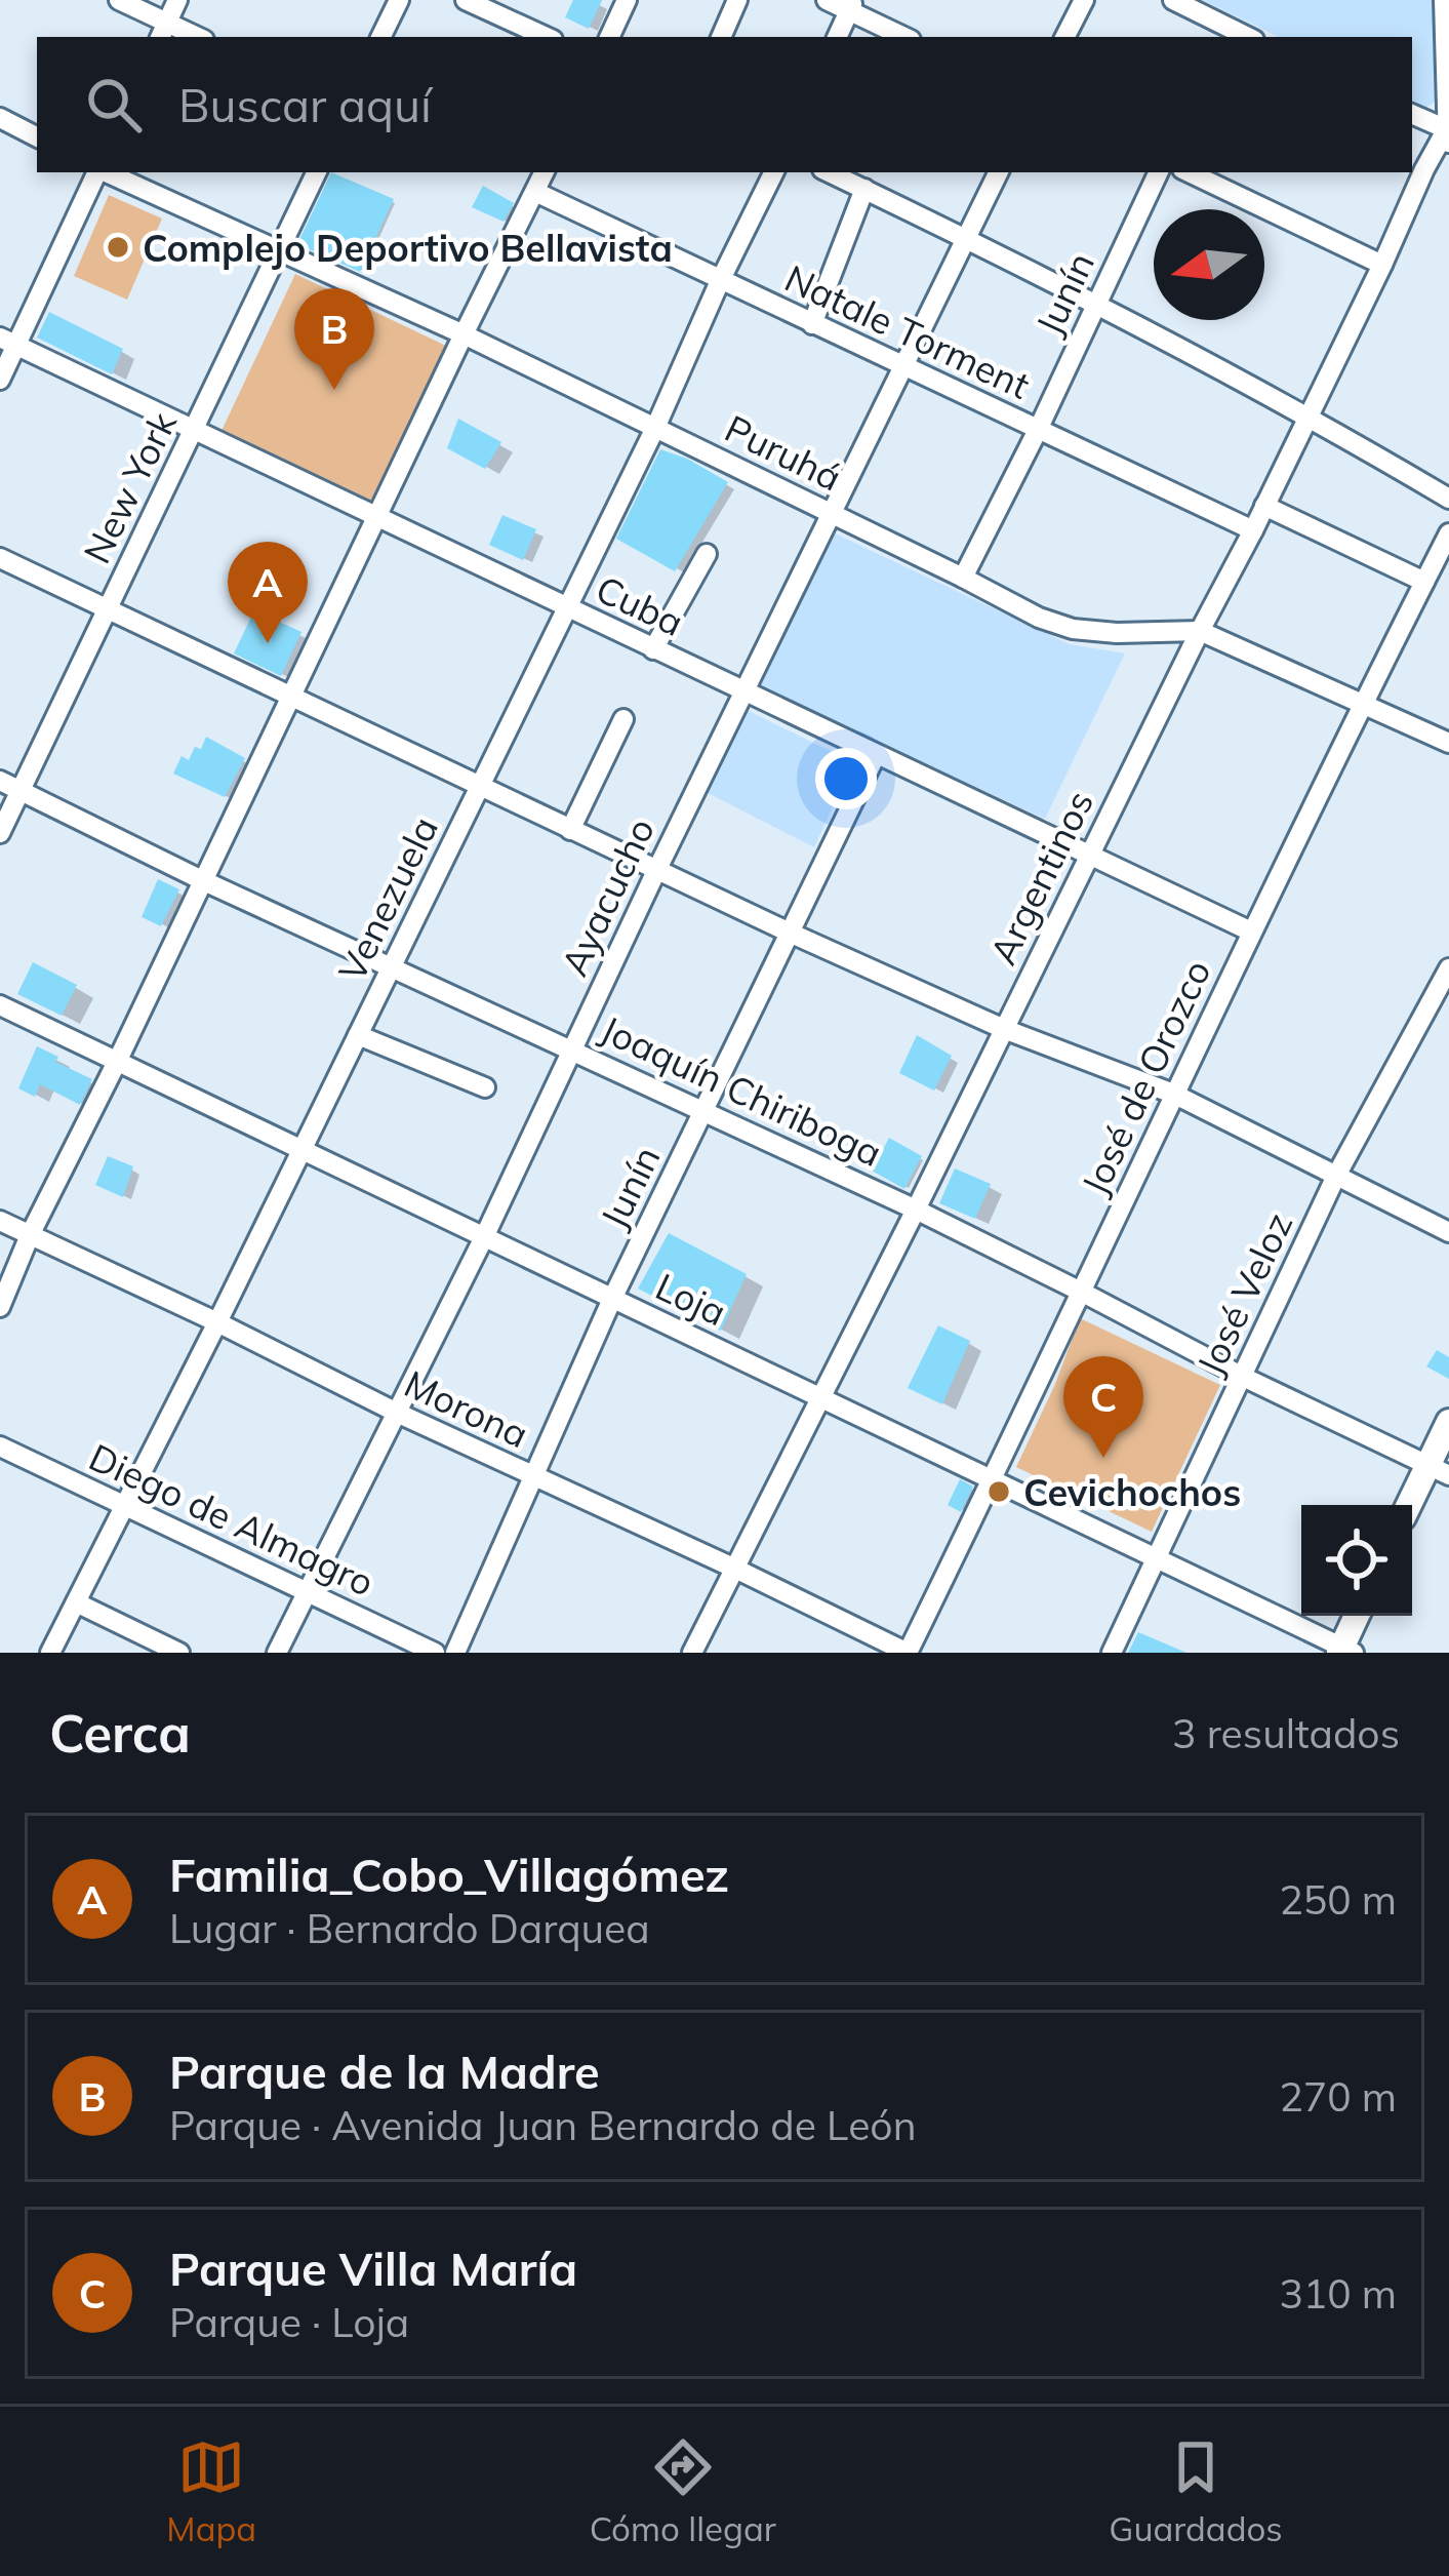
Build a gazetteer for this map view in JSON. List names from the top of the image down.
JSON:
{
  "streets": {
    "street": [
      "Junín",
      "Natale Torment",
      "Puruhá",
      "New York",
      "Cuba",
      "Argentinos",
      "Ayacucho",
      "Venezuela",
      "José de Orozco",
      "Joaquín Chiriboga",
      "José Veloz",
      "Loja",
      "Morona",
      "Diego de Almagro"
    ]
  },
  "crossings": [
    ["Junín", "Natale Torment"],
    ["Junín", "Puruhá"],
    ["Junín", "Cuba"],
    ["Junín", "Joaquín Chiriboga"],
    ["Junín", "Loja"],
    ["Junín", "Morona"],
    ["Natale Torment", "Argentinos"],
    ["Natale Torment", "Ayacucho"],
    ["Natale Torment", "Venezuela"],
    ["Puruhá", "New York"],
    ["Puruhá", "Argentinos"],
    ["Puruhá", "Ayacucho"],
    ["Puruhá", "Venezuela"],
    ["Puruhá", "José de Orozco"],
    ["New York", "Cuba"],
    ["New York", "Joaquín Chiriboga"],
    ["Cuba", "Argentinos"],
    ["Cuba", "Ayacucho"],
    ["Cuba", "Venezuela"],
    ["Cuba", "José de Orozco"],
    ["Argentinos", "Joaquín Chiriboga"],
    ["Argentinos", "Loja"],
    ["Argentinos", "Morona"],
    ["Ayacucho", "Joaquín Chiriboga"],
    ["Ayacucho", "Loja"],
    ["Ayacucho", "Morona"],
    ["Ayacucho", "Diego de Almagro"],
    ["Venezuela", "Joaquín Chiriboga"],
    ["Venezuela", "Loja"],
    ["Venezuela", "Morona"],
    ["Venezuela", "Diego de Almagro"],
    ["José de Orozco", "Joaquín Chiriboga"],
    ["José de Orozco", "Loja"],
    ["José de Orozco", "Morona"],
    ["Joaquín Chiriboga", "José Veloz"],
    ["José Veloz", "Loja"]
  ],
  "places": ["Complejo Deportivo Bellavista", "Cevichochos"],
  "north": "left",
  "page": {
    "search": "Buscar aquí",
    "pins": ["B", "A", "C"],
    "heading": ["Cerca", "3 resultados"],
    "list": [
      {
        "mark": "A",
        "name": "Familia_Cobo_Villagómez",
        "note": "Lugar · Bernardo Darquea",
        "value": "250 m"
      },
      {
        "mark": "B",
        "name": "Parque de la Madre",
        "note": "Parque · Avenida Juan Bernardo de León",
        "value": "270 m"
      },
      {
        "mark": "C",
        "name": "Parque Villa María",
        "note": "Parque · Loja",
        "value": "310 m"
      }
    ],
    "nav": ["Mapa", "Cómo llegar", "Guardados"]
  }
}
